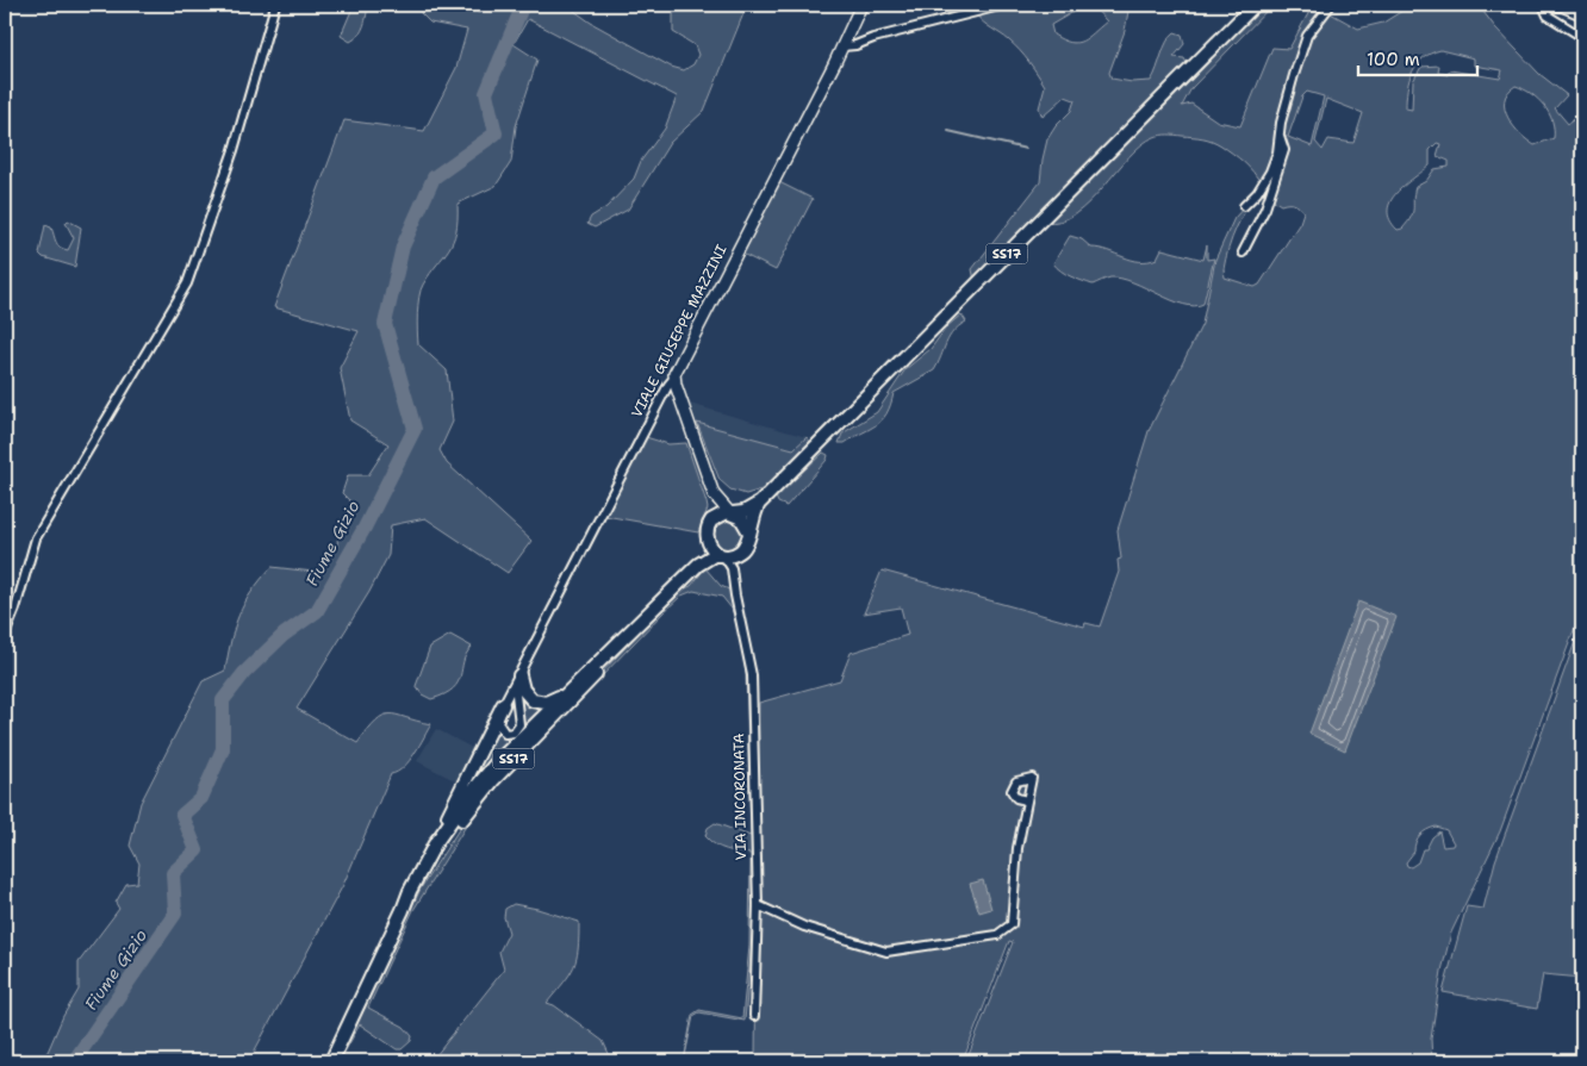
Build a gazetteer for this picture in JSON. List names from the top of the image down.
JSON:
{
  "streets": {
    "main road": ["SS17", "VIALE GIUSEPPE MAZZINI"],
    "street": ["VIA INCORONATA"]
  },
  "crossings": [
    ["SS17", "VIA INCORONATA"]
  ],
  "water": ["Fiume Gizio"],
  "scale_bar": "100 m"
}
